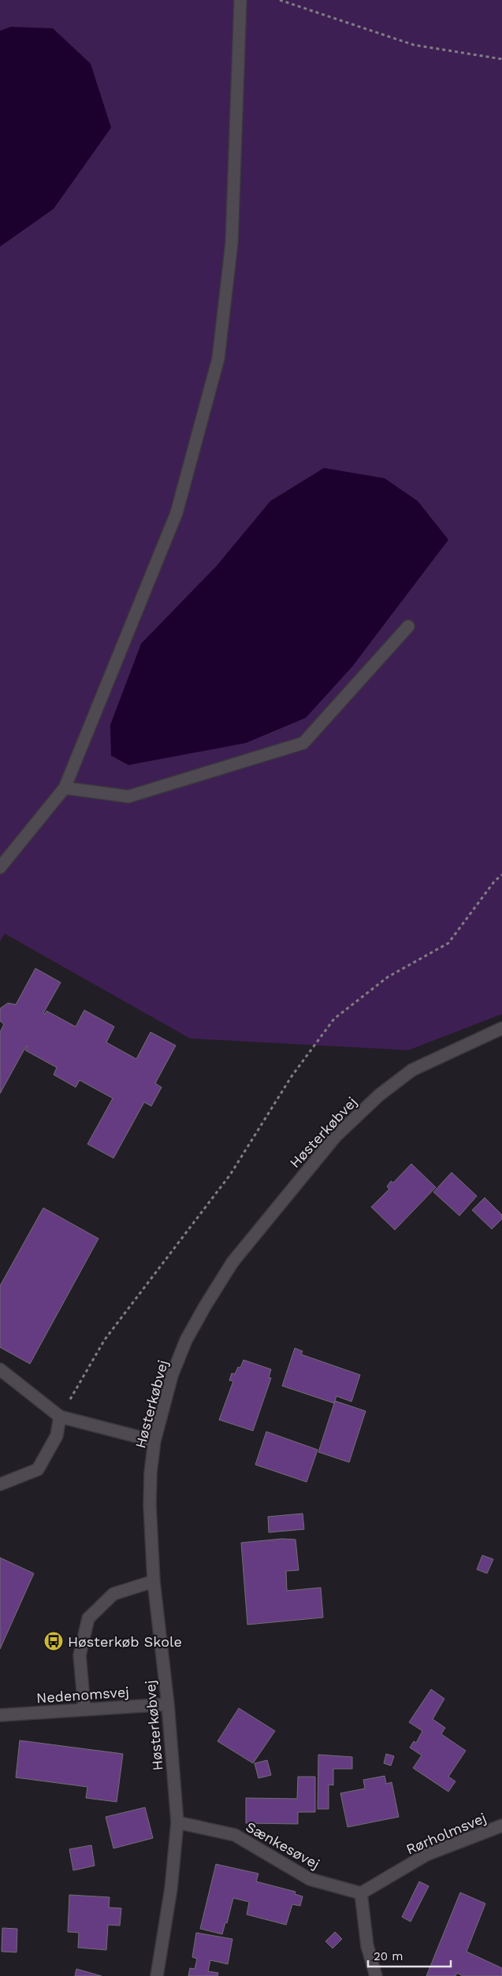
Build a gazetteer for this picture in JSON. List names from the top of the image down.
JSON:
{
  "streets": {
    "street": [
      "Høsterkøbvej",
      "Nedenomsvej",
      "Rørholmsvej",
      "Sænkesøvej"
    ]
  },
  "crossings": [
    ["Høsterkøbvej", "Nedenomsvej"],
    ["Høsterkøbvej", "Sænkesøvej"],
    ["Rørholmsvej", "Sænkesøvej"]
  ],
  "places": {
    "bus stop": ["Høsterkøb Skole"]
  },
  "scale_bar": "20 m"
}
